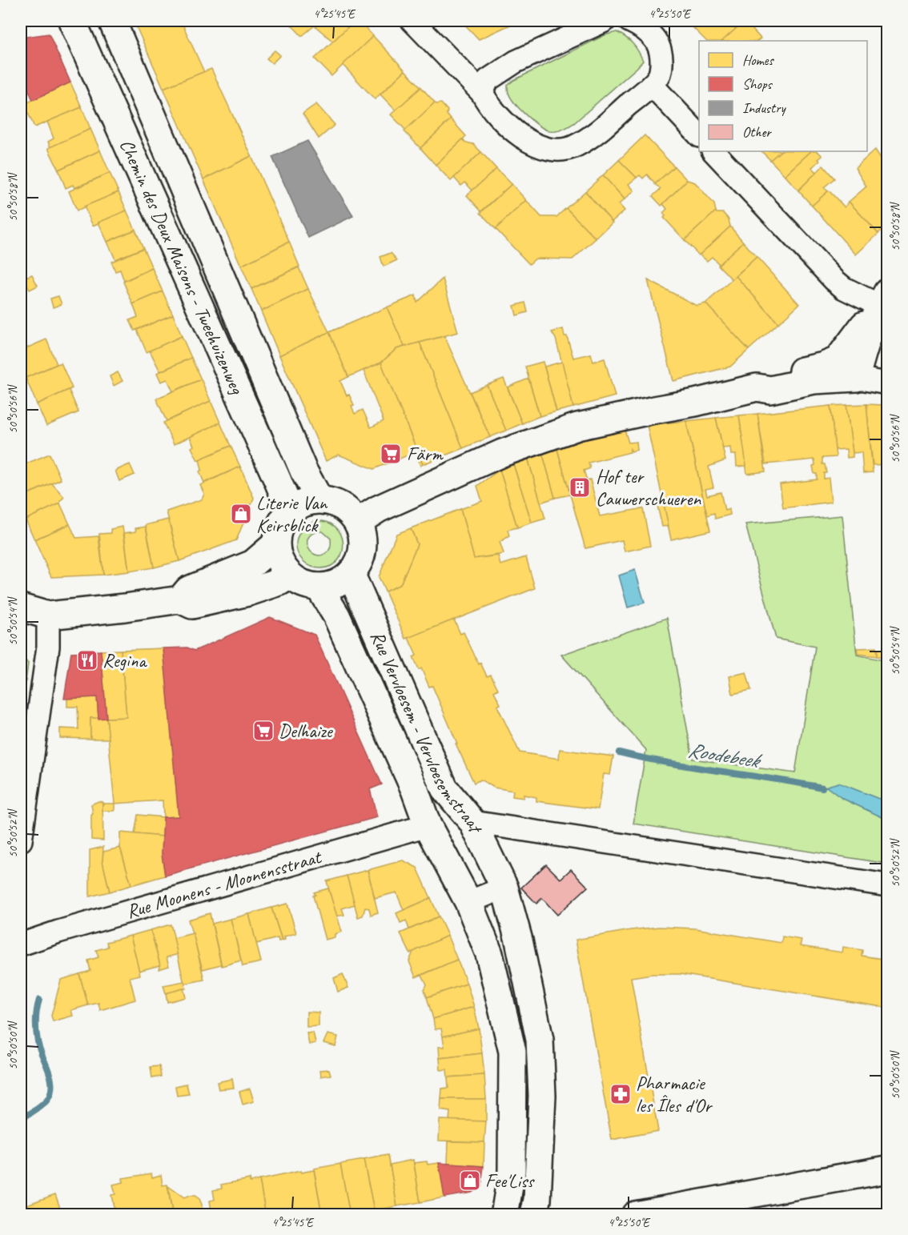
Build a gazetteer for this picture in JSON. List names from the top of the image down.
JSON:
{
  "streets": {
    "street": ["Chemin des Deux Maisons - Tweehuizenweg", "Rue Vervloesem - Vervloesemstraat", "Rue Moonens - Moonensstraat"]
  },
  "crossings": [
    ["Chemin des Deux Maisons - Tweehuizenweg", "Rue Vervloesem - Vervloesemstraat"],
    ["Rue Vervloesem - Vervloesemstraat", "Rue Moonens - Moonensstraat"]
  ],
  "water": ["Roodebeek"],
  "places": {
    "supermarket": ["Färm", "Delhaize"],
    "building": ["Hof ter Cauwerschueren"],
    "shop": ["Literie Van Keirsblick", "Fee'Liss"],
    "restaurant": ["Regina"],
    "pharmacy": ["Pharmacie les Îles d'Or"]
  },
  "legend": [
    "Homes",
    "Shops",
    "Industry",
    "Other"
  ],
  "coordinates": [
    "4°25'45\"E",
    "4°25'50\"E",
    "50°50'58\"N",
    "50°50'56\"N",
    "50°50'54\"N",
    "50°50'52\"N",
    "50°50'50\"N"
  ]
}
